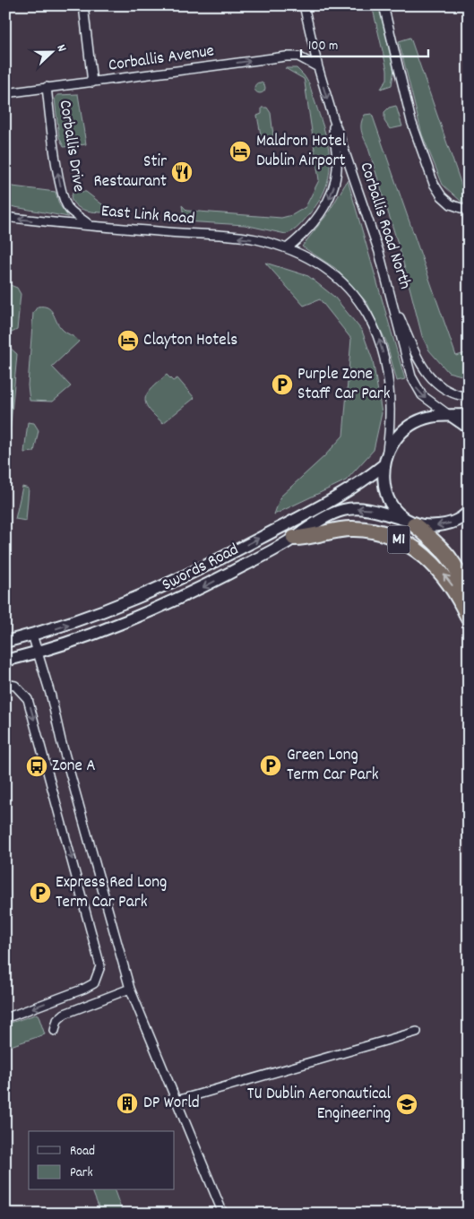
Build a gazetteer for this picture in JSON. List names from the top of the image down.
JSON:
{
  "streets": {
    "highway": ["M1"],
    "main road": ["Swords Road"],
    "street": [
      "Corballis Avenue",
      "Corballis Drive",
      "East Link Road",
      "Corballis Road North"
    ]
  },
  "crossings": [
    ["Corballis Avenue", "Corballis Drive"],
    ["Corballis Avenue", "Corballis Road North"],
    ["Corballis Drive", "East Link Road"],
    ["M1", "Swords Road"]
  ],
  "one_way": ["Corballis Avenue", "Corballis Drive", "East Link Road"],
  "places": {
    "hotel": ["Maldron Hotel Dublin Airport", "Clayton Hotels"],
    "restaurant": ["Stir Restaurant"],
    "parking": ["Purple Zone Staff Car Park", "Green Long Term Car Park", "Express Red Long Term Car Park"],
    "bus stop": ["Zone A"],
    "building": ["DP World"],
    "school or university": ["TU Dublin Aeronautical Engineering"]
  },
  "legend": ["Road", "Park"],
  "scale_bar": "100 m",
  "north": "right"
}
